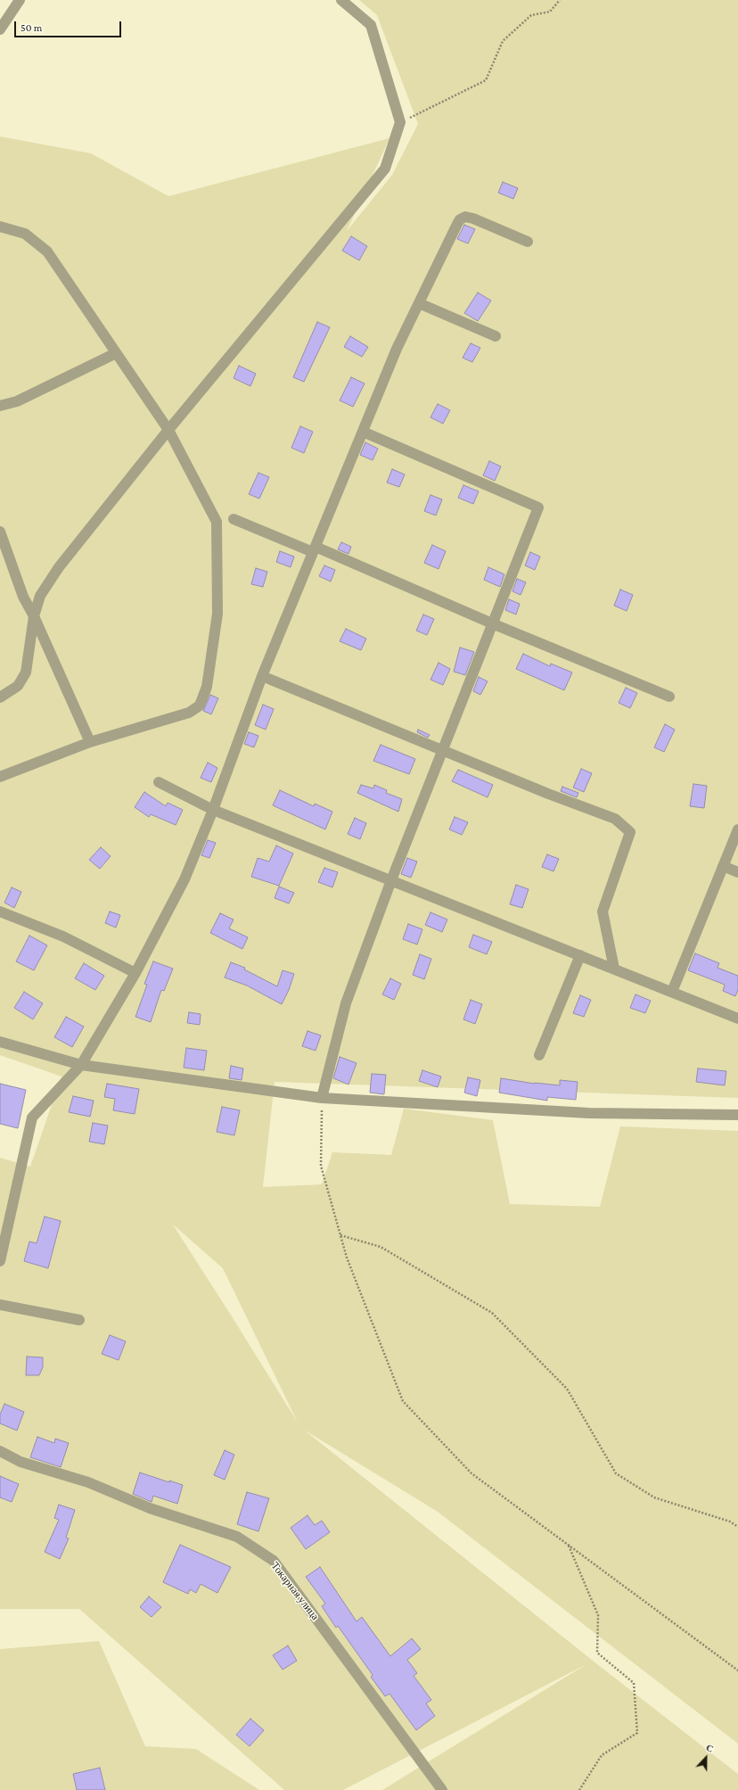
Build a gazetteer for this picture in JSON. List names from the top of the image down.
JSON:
{
  "streets": {
    "street": ["Токарная улица"]
  },
  "scale_bar": "50 m",
  "north": "top"
}
